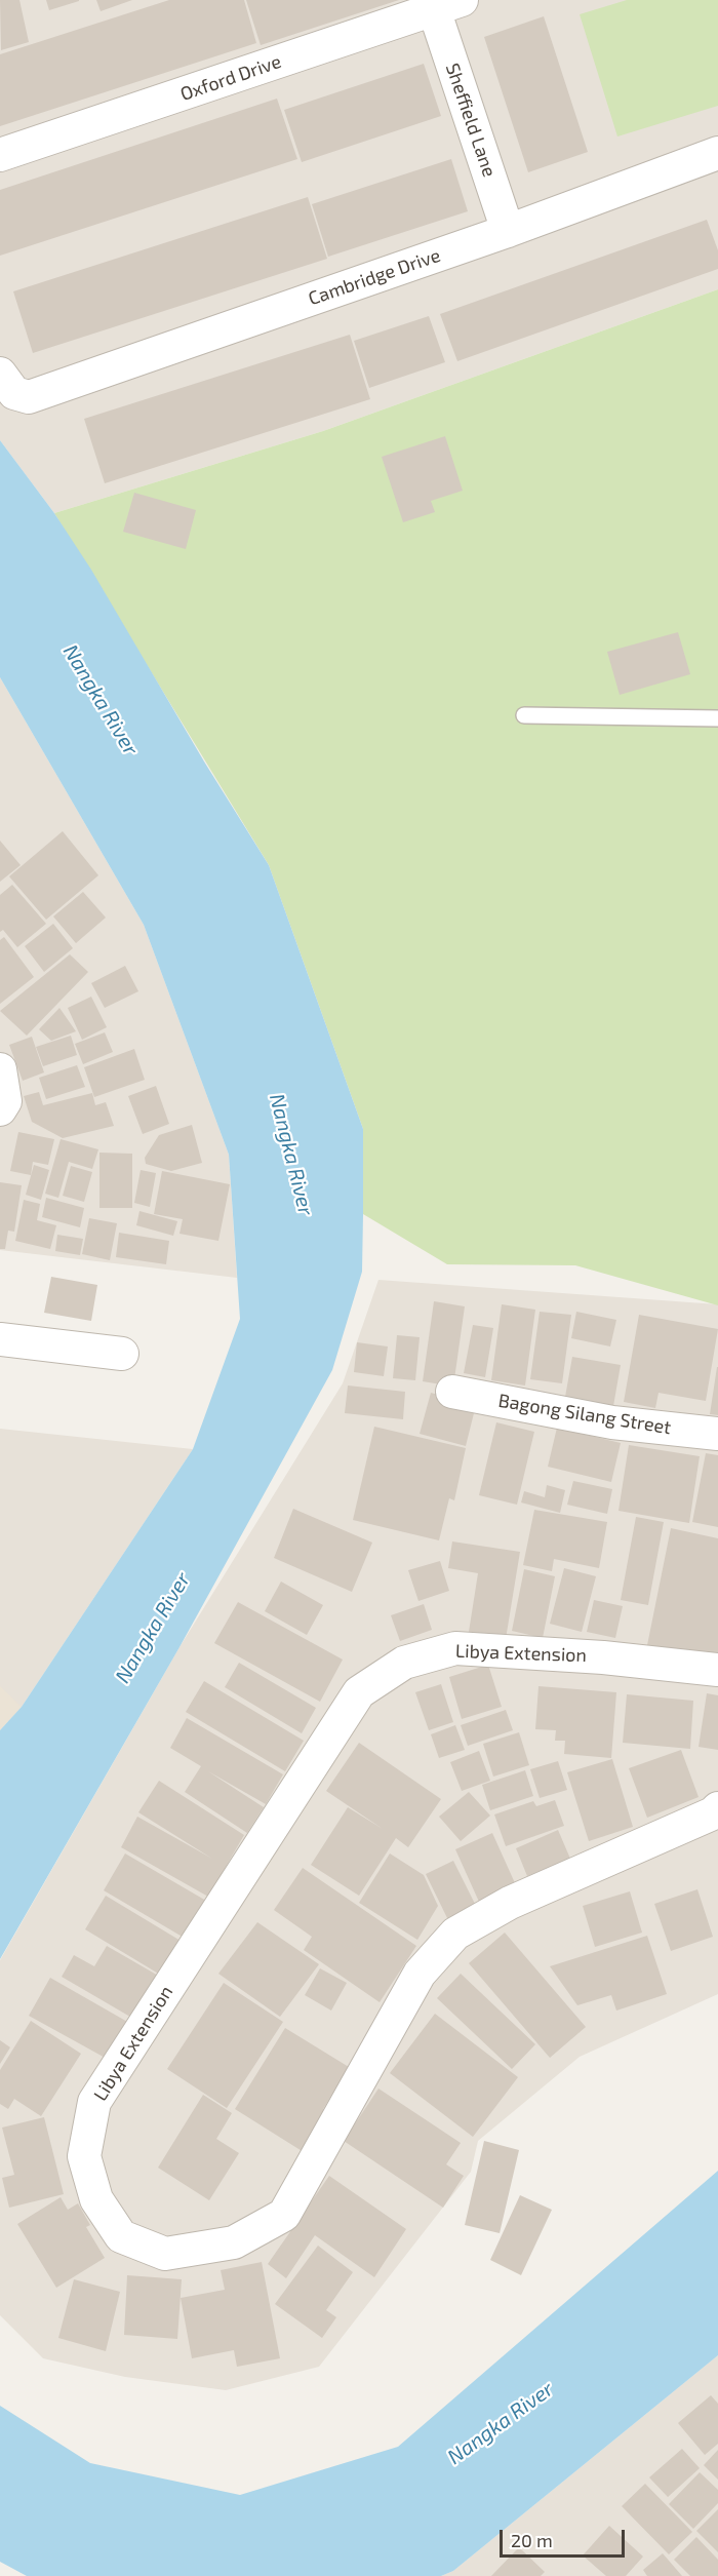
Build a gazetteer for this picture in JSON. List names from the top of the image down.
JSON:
{
  "streets": {
    "street": [
      "Oxford Drive",
      "Sheffield Lane",
      "Cambridge Drive",
      "Bagong Silang Street",
      "Libya Extension"
    ]
  },
  "crossings": [
    ["Oxford Drive", "Sheffield Lane"],
    ["Sheffield Lane", "Cambridge Drive"]
  ],
  "water": ["Nangka River"],
  "scale_bar": "20 m"
}
